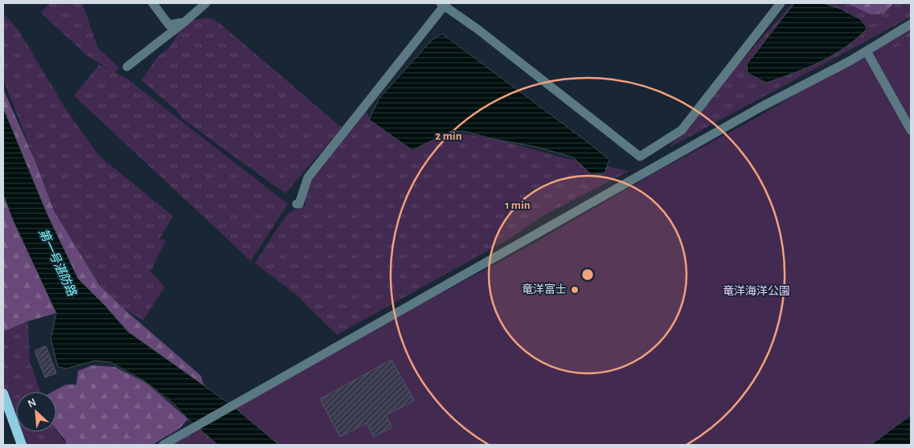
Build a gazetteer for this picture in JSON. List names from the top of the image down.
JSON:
{
  "water": ["第一号湛防路"],
  "parks": ["竜洋海洋公園"],
  "places": ["竜洋富士"],
  "north": "top left",
  "rings": ["2 min", "1 min"]
}
